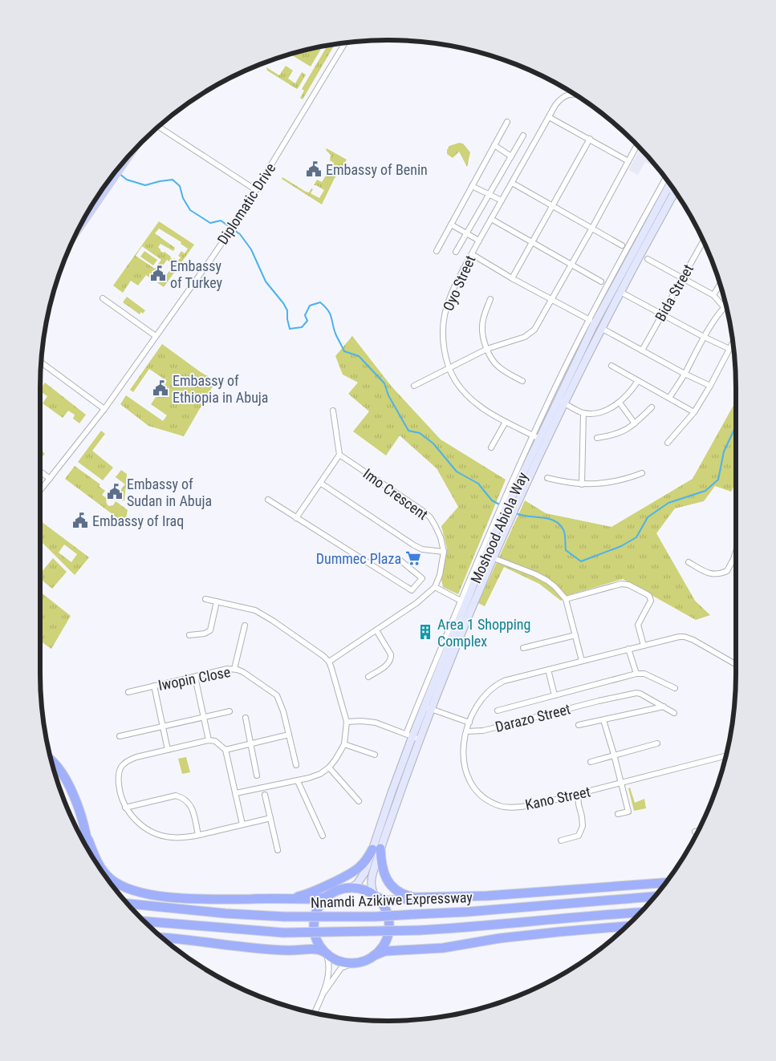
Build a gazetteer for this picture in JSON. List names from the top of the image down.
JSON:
{
  "streets": {
    "highway": ["Nnamdi Azikiwe Expressway"],
    "main road": ["Moshood Abiola Way"],
    "street": [
      "Diplomatic Drive",
      "Oyo Street",
      "Bida Street",
      "Imo Crescent",
      "Iwopin Close",
      "Darazo Street",
      "Kano Street"
    ]
  },
  "crossings": [
    ["Oyo Street", "Moshood Abiola Way"],
    ["Moshood Abiola Way", "Nnamdi Azikiwe Expressway"],
    ["Darazo Street", "Kano Street"]
  ],
  "places": {
    "public building": [
      "Embassy of Benin",
      "Embassy of Turkey",
      "Embassy of Ethiopia in Abuja",
      "Embassy of Sudan in Abuja",
      "Embassy of Iraq"
    ],
    "supermarket": ["Dummec Plaza"],
    "building": ["Area 1 Shopping Complex"]
  }
}
